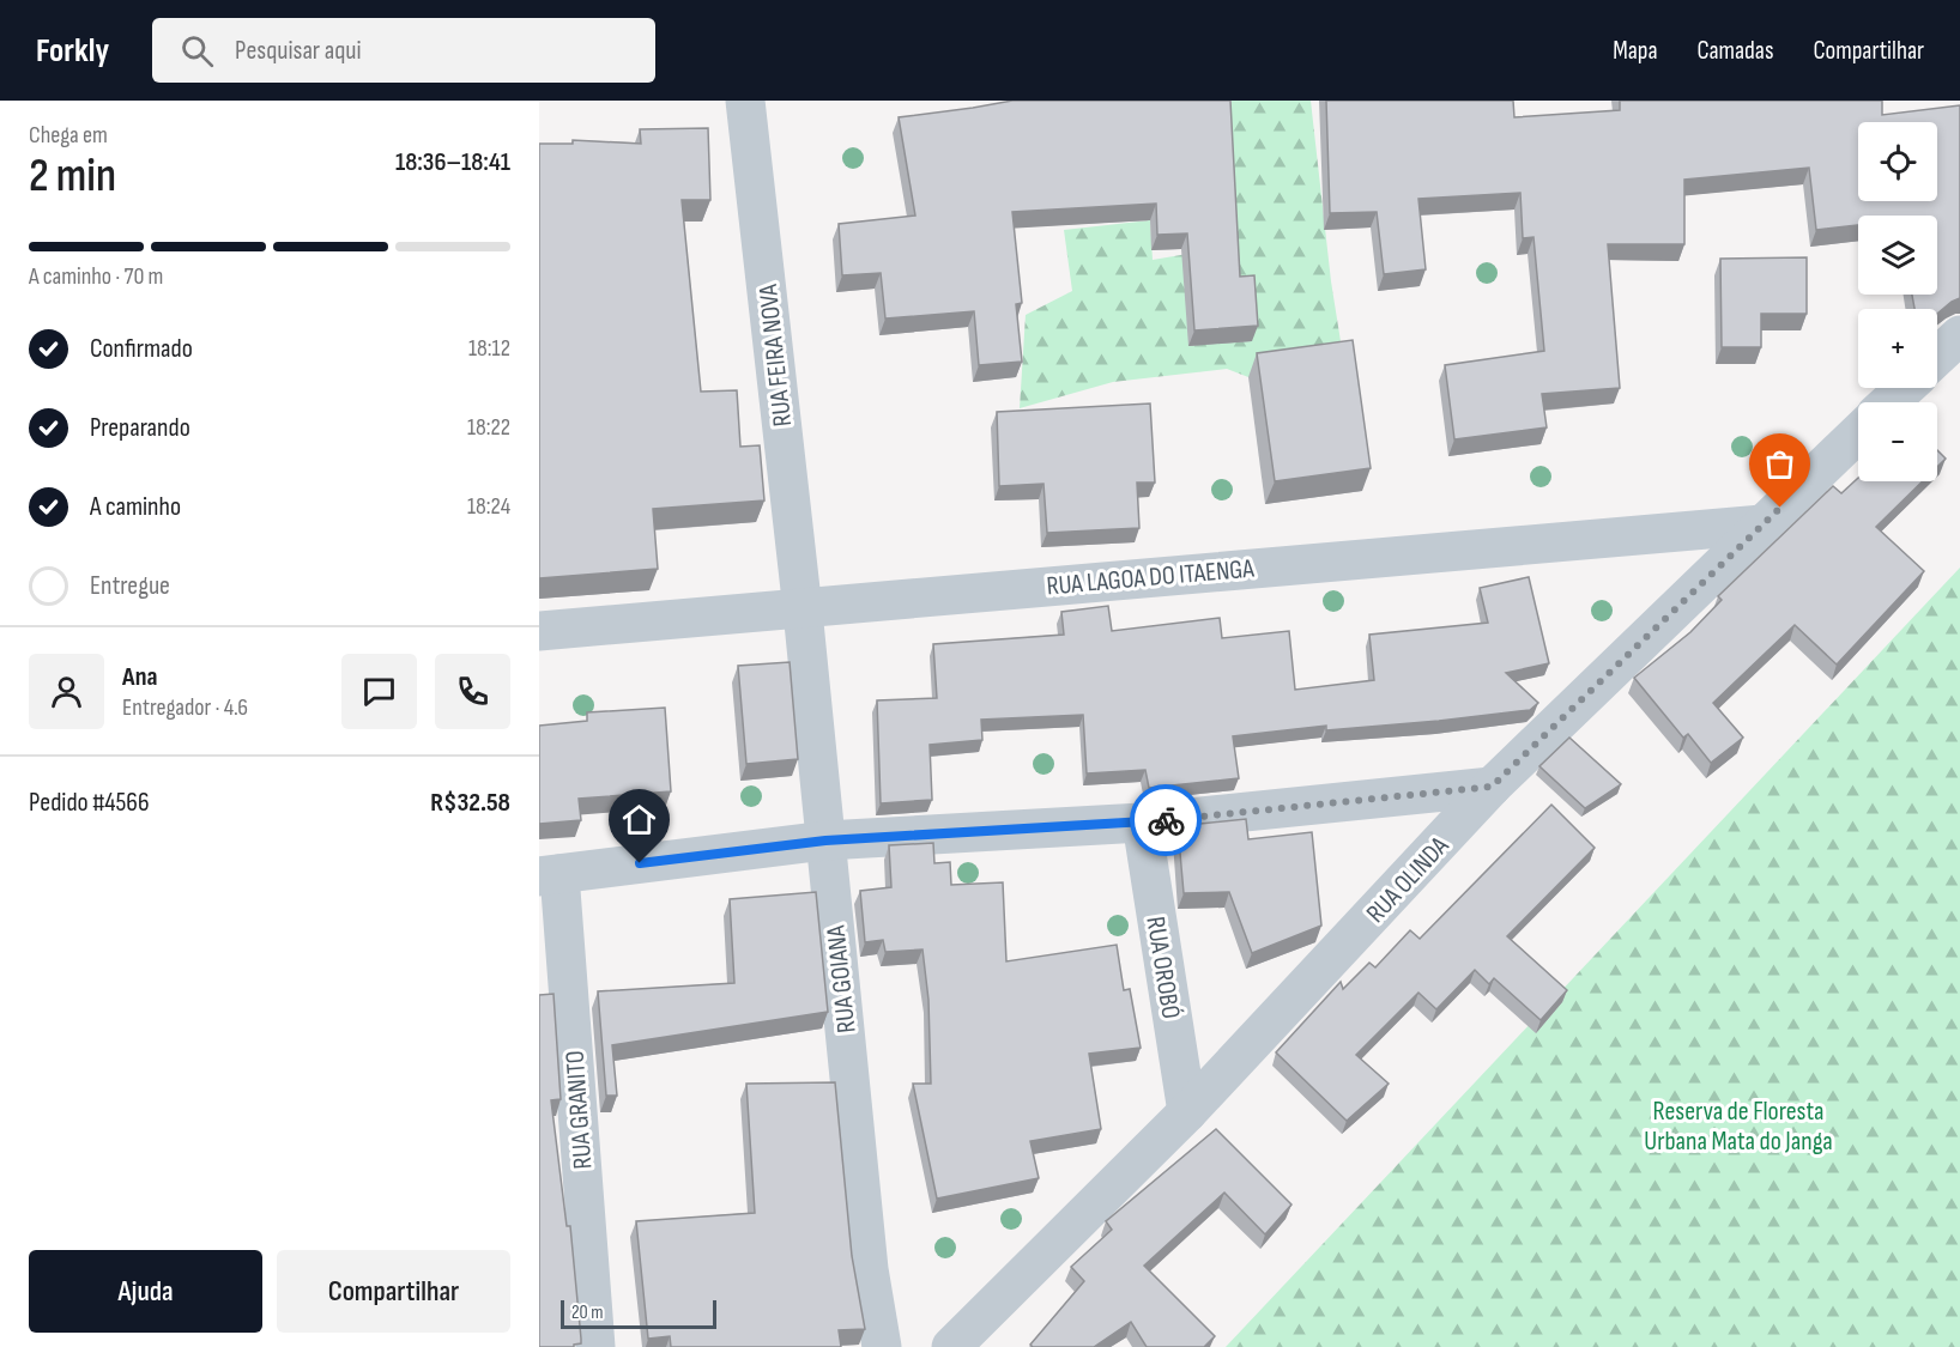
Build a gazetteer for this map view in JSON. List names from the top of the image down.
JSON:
{
  "streets": {
    "street": [
      "RUA FEIRA NOVA",
      "RUA LAGOA DO ITAENGA",
      "RUA OLINDA",
      "RUA OROBÓ",
      "RUA GOIANA",
      "RUA GRANITO"
    ]
  },
  "crossings": [
    ["RUA FEIRA NOVA", "RUA LAGOA DO ITAENGA"],
    ["RUA FEIRA NOVA", "RUA GOIANA"],
    ["RUA LAGOA DO ITAENGA", "RUA OLINDA"],
    ["RUA LAGOA DO ITAENGA", "RUA GOIANA"],
    ["RUA OLINDA", "RUA OROBÓ"]
  ],
  "parks": ["Reserva de Floresta Urbana Mata do Janga"],
  "scale_bar": "20 m",
  "page": {
    "header": "Forkly",
    "search": "Pesquisar aqui",
    "nav": ["Mapa", "Camadas", "Compartilhar"],
    "heading": ["2 min", "Chega em", "18:36–18:41"],
    "panel": [
      "Ana",
      "Entregador · 4.6",
      "Pedido #4566",
      "R$32.58"
    ],
    "map_buttons": ["+", "−"],
    "bar": "A caminho · 70 m",
    "list": [
      ["Confirmado", "18:12"],
      ["Preparando", "18:22"],
      ["A caminho", "18:24"],
      "Entregue"
    ],
    "buttons": ["Ajuda", "Compartilhar"],
    "scale": "20 m"
  }
}
